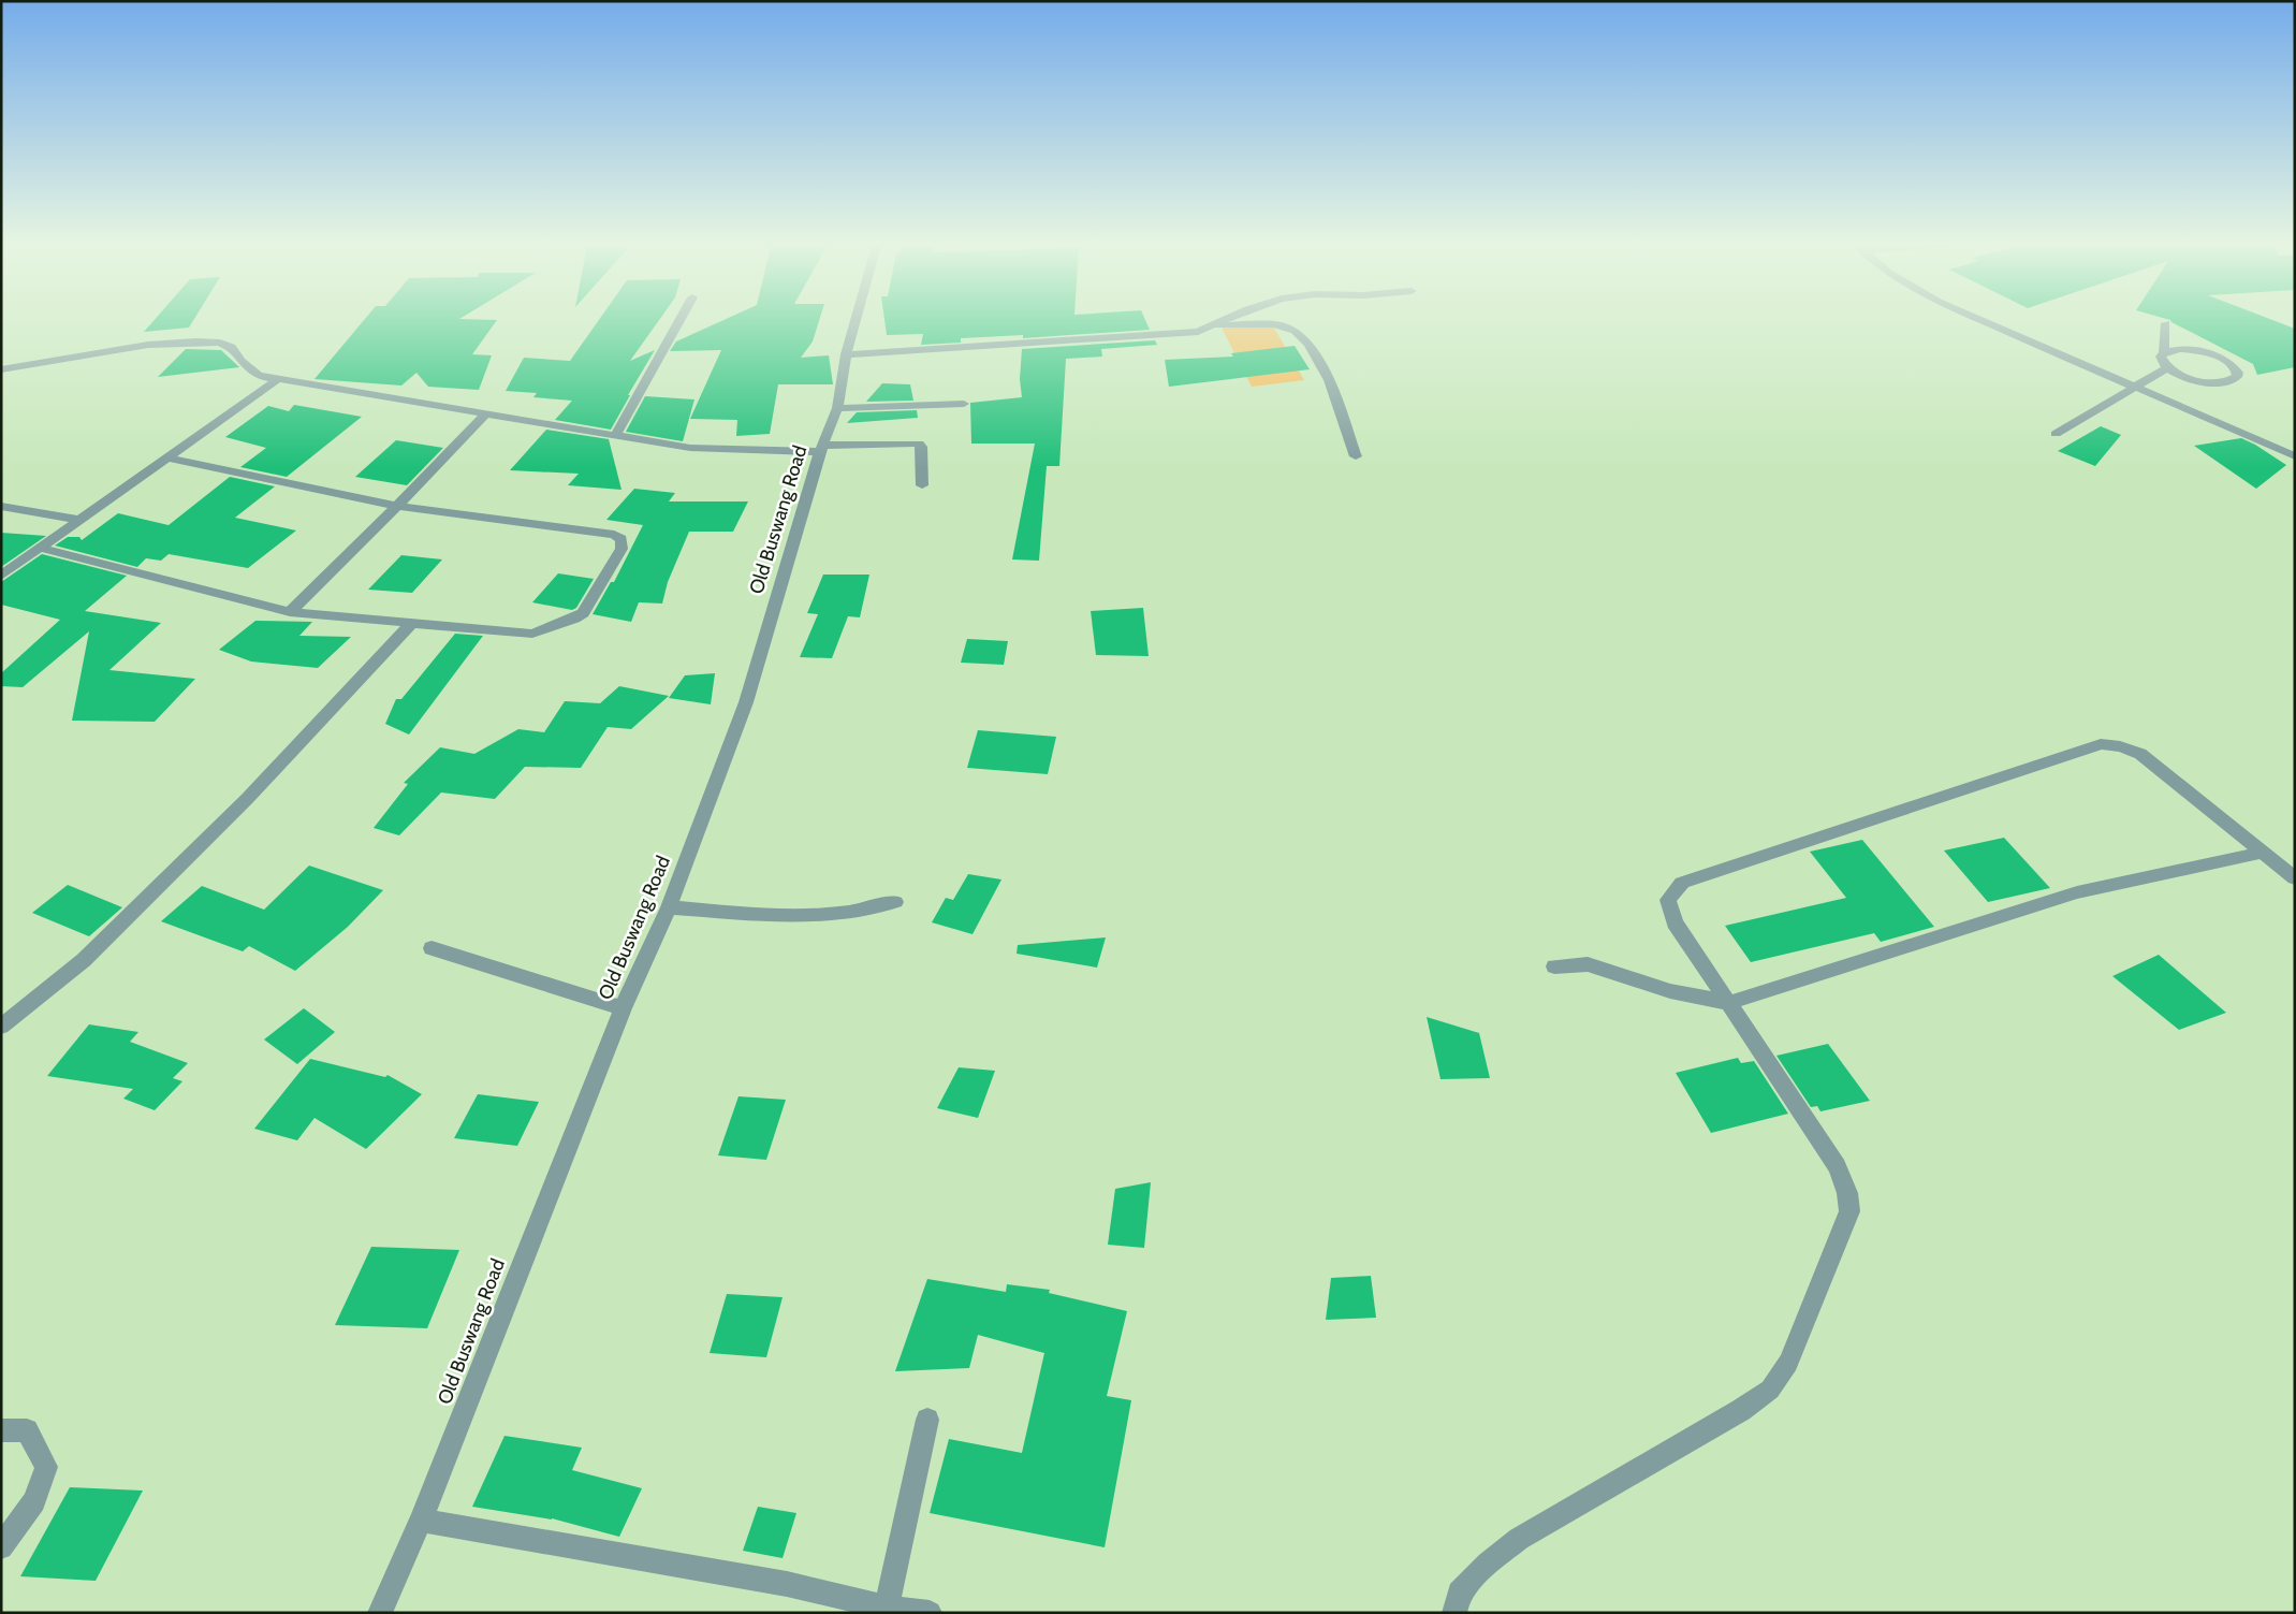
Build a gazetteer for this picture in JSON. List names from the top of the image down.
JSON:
{
  "streets": {
    "street": ["Old Buswang Road"]
  }
}
